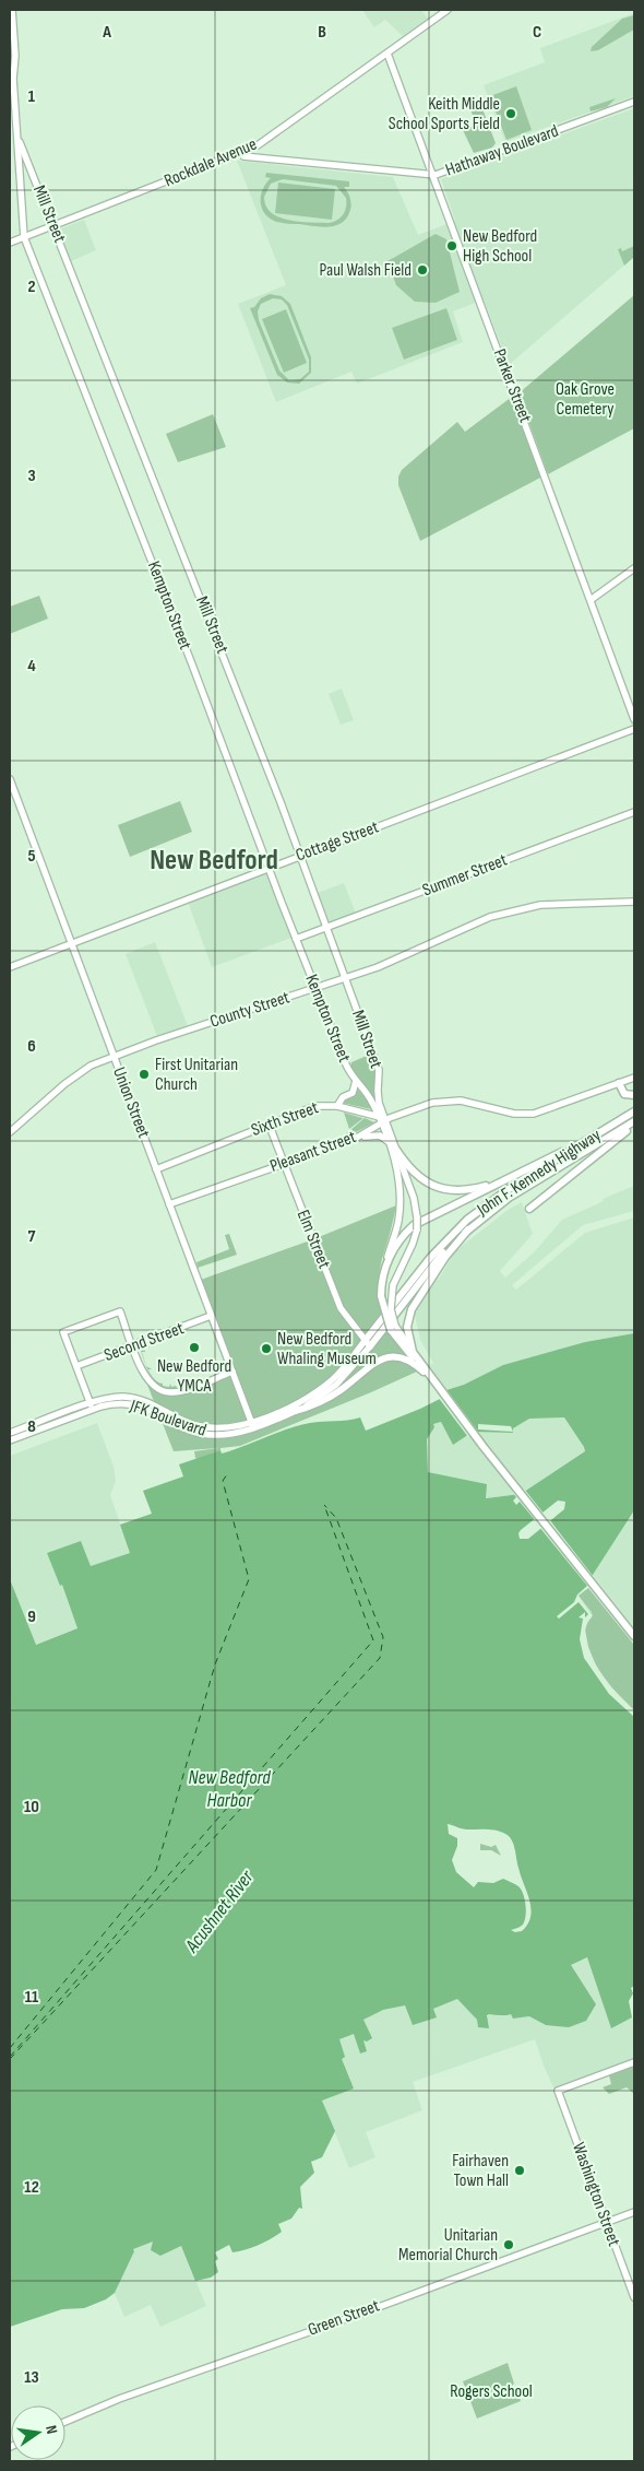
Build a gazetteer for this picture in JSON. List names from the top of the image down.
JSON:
{
  "streets": {
    "highway": ["John F. Kennedy Highway"],
    "main road": [
      "Hathaway Boulevard",
      "Rockdale Avenue",
      "Mill Street",
      "Parker Street",
      "Kempton Street",
      "Cottage Street",
      "Summer Street",
      "County Street",
      "Union Street",
      "Sixth Street",
      "Pleasant Street",
      "Elm Street",
      "Second Street",
      "JFK Boulevard",
      "Washington Street",
      "Green Street"
    ]
  },
  "crossings": [
    ["Hathaway Boulevard", "Rockdale Avenue"],
    ["Hathaway Boulevard", "Parker Street"],
    ["Rockdale Avenue", "Mill Street"],
    ["Rockdale Avenue", "Parker Street"],
    ["Rockdale Avenue", "Kempton Street"],
    ["Mill Street", "Kempton Street"],
    ["Mill Street", "Cottage Street"],
    ["Mill Street", "Summer Street"],
    ["Mill Street", "County Street"],
    ["Mill Street", "Sixth Street"],
    ["Mill Street", "Pleasant Street"],
    ["Kempton Street", "Cottage Street"],
    ["Kempton Street", "Summer Street"],
    ["Kempton Street", "County Street"],
    ["Kempton Street", "Sixth Street"],
    ["Kempton Street", "Pleasant Street"],
    ["Cottage Street", "Union Street"],
    ["County Street", "Union Street"],
    ["Union Street", "Sixth Street"],
    ["Union Street", "Pleasant Street"],
    ["Union Street", "Second Street"],
    ["Union Street", "JFK Boulevard"],
    ["Sixth Street", "Pleasant Street"],
    ["Sixth Street", "Elm Street"],
    ["Pleasant Street", "Elm Street"],
    ["John F. Kennedy Highway", "Elm Street"],
    ["John F. Kennedy Highway", "JFK Boulevard"],
    ["Elm Street", "JFK Boulevard"],
    ["Washington Street", "Green Street"]
  ],
  "districts": ["New Bedford"],
  "water": ["New Bedford Harbor", "Acushnet River"],
  "parks": ["Oak Grove Cemetery", "Rogers School"],
  "places": [
    "Keith Middle School Sports Field",
    "New Bedford High School",
    "Paul Walsh Field",
    "First Unitarian Church",
    "New Bedford YMCA",
    "New Bedford Whaling Museum",
    "Fairhaven Town Hall",
    "Unitarian Memorial Church"
  ],
  "north": "right",
  "grid": {
    "columns": ["A", "B", "C"],
    "rows": [
      "1",
      "2",
      "3",
      "4",
      "5",
      "6",
      "7",
      "8",
      "9",
      "10",
      "11",
      "12",
      "13"
    ]
  }
}
